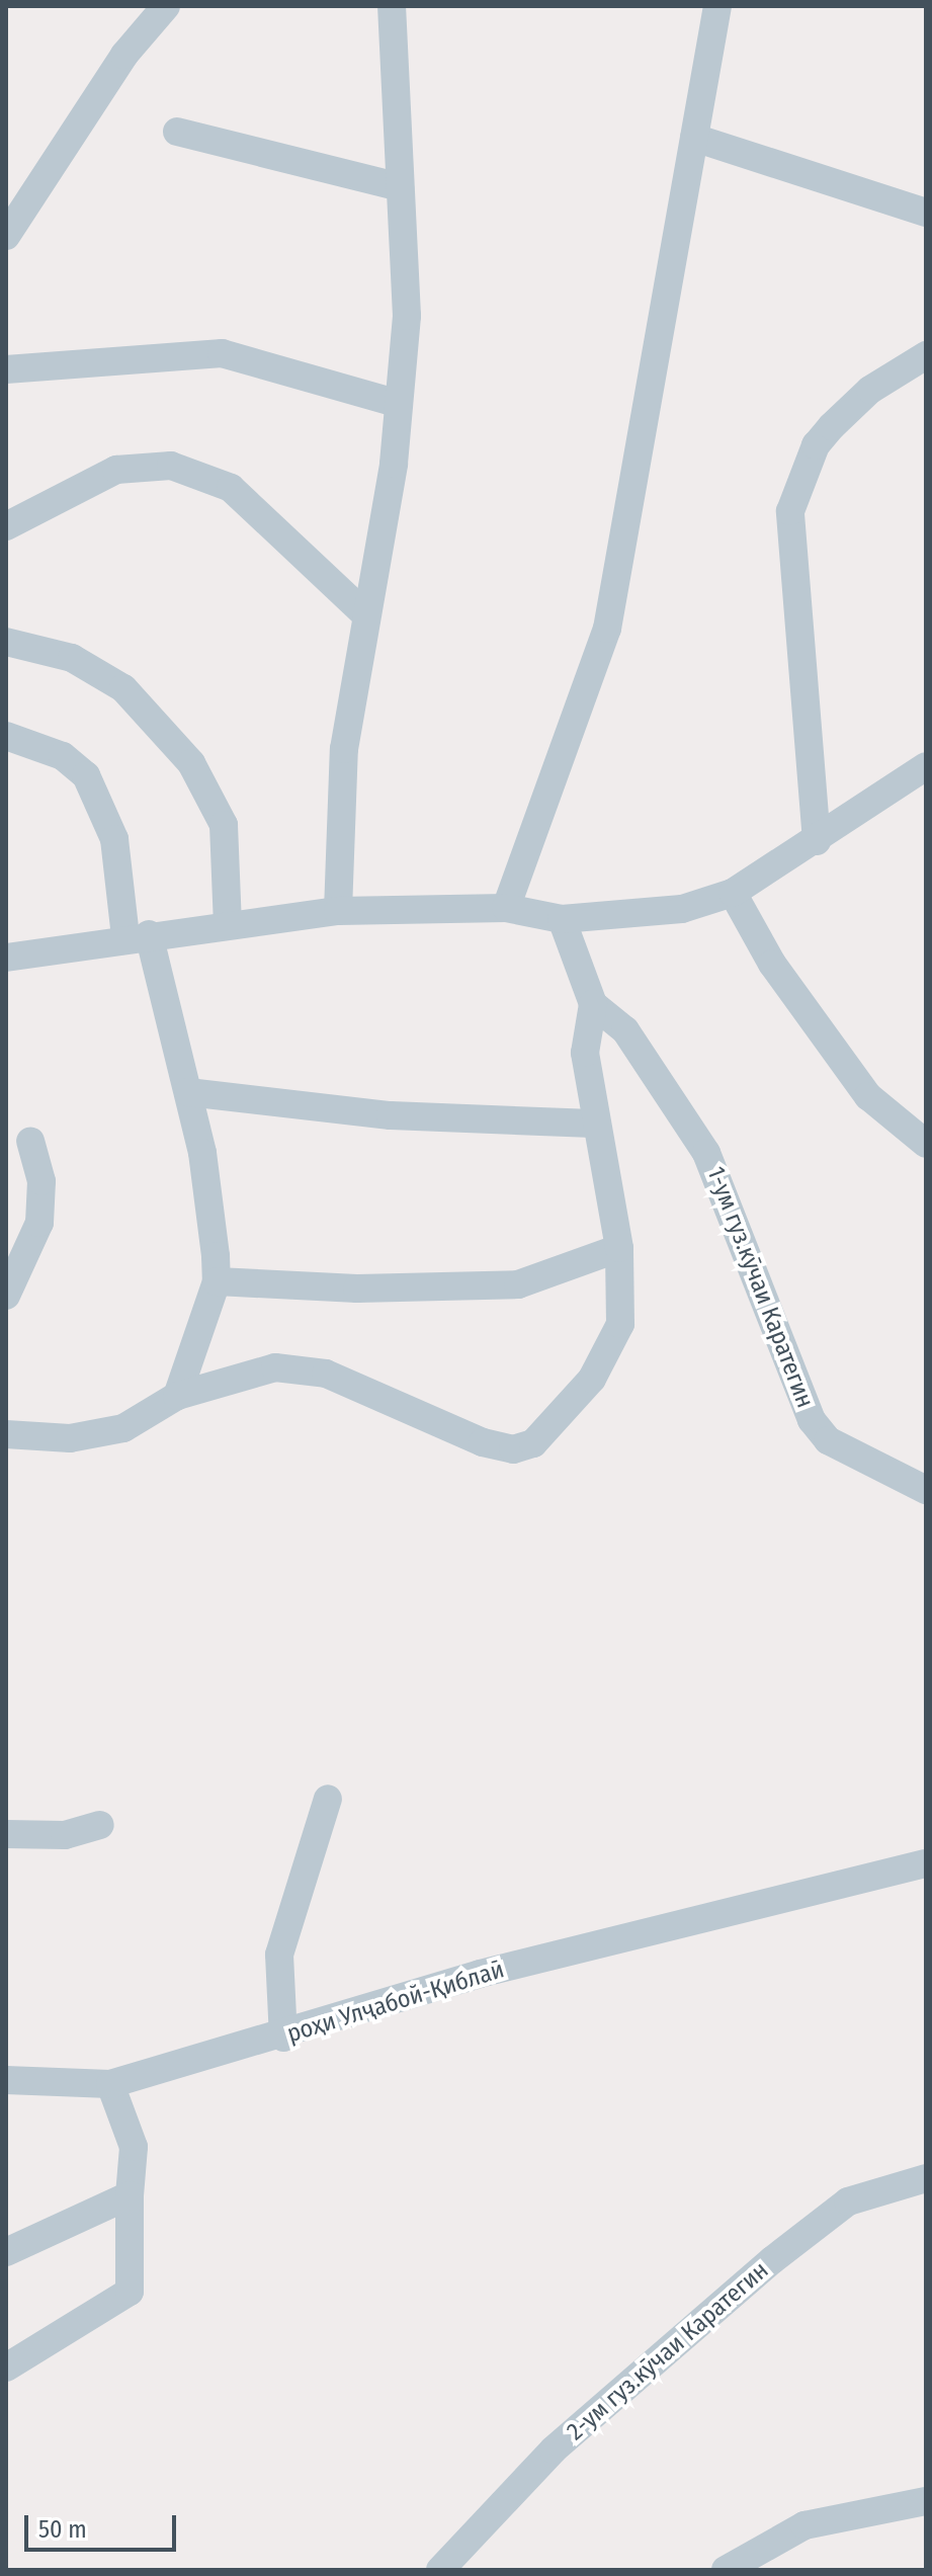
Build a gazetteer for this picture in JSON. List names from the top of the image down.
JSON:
{
  "streets": {
    "street": ["1-ум гуз.кӯчаи Каратегин", "роҳи Улҷабой-Қиблаӣ", "2-ум гуз.кӯчаи Каратегин"]
  },
  "scale_bar": "50 m"
}
